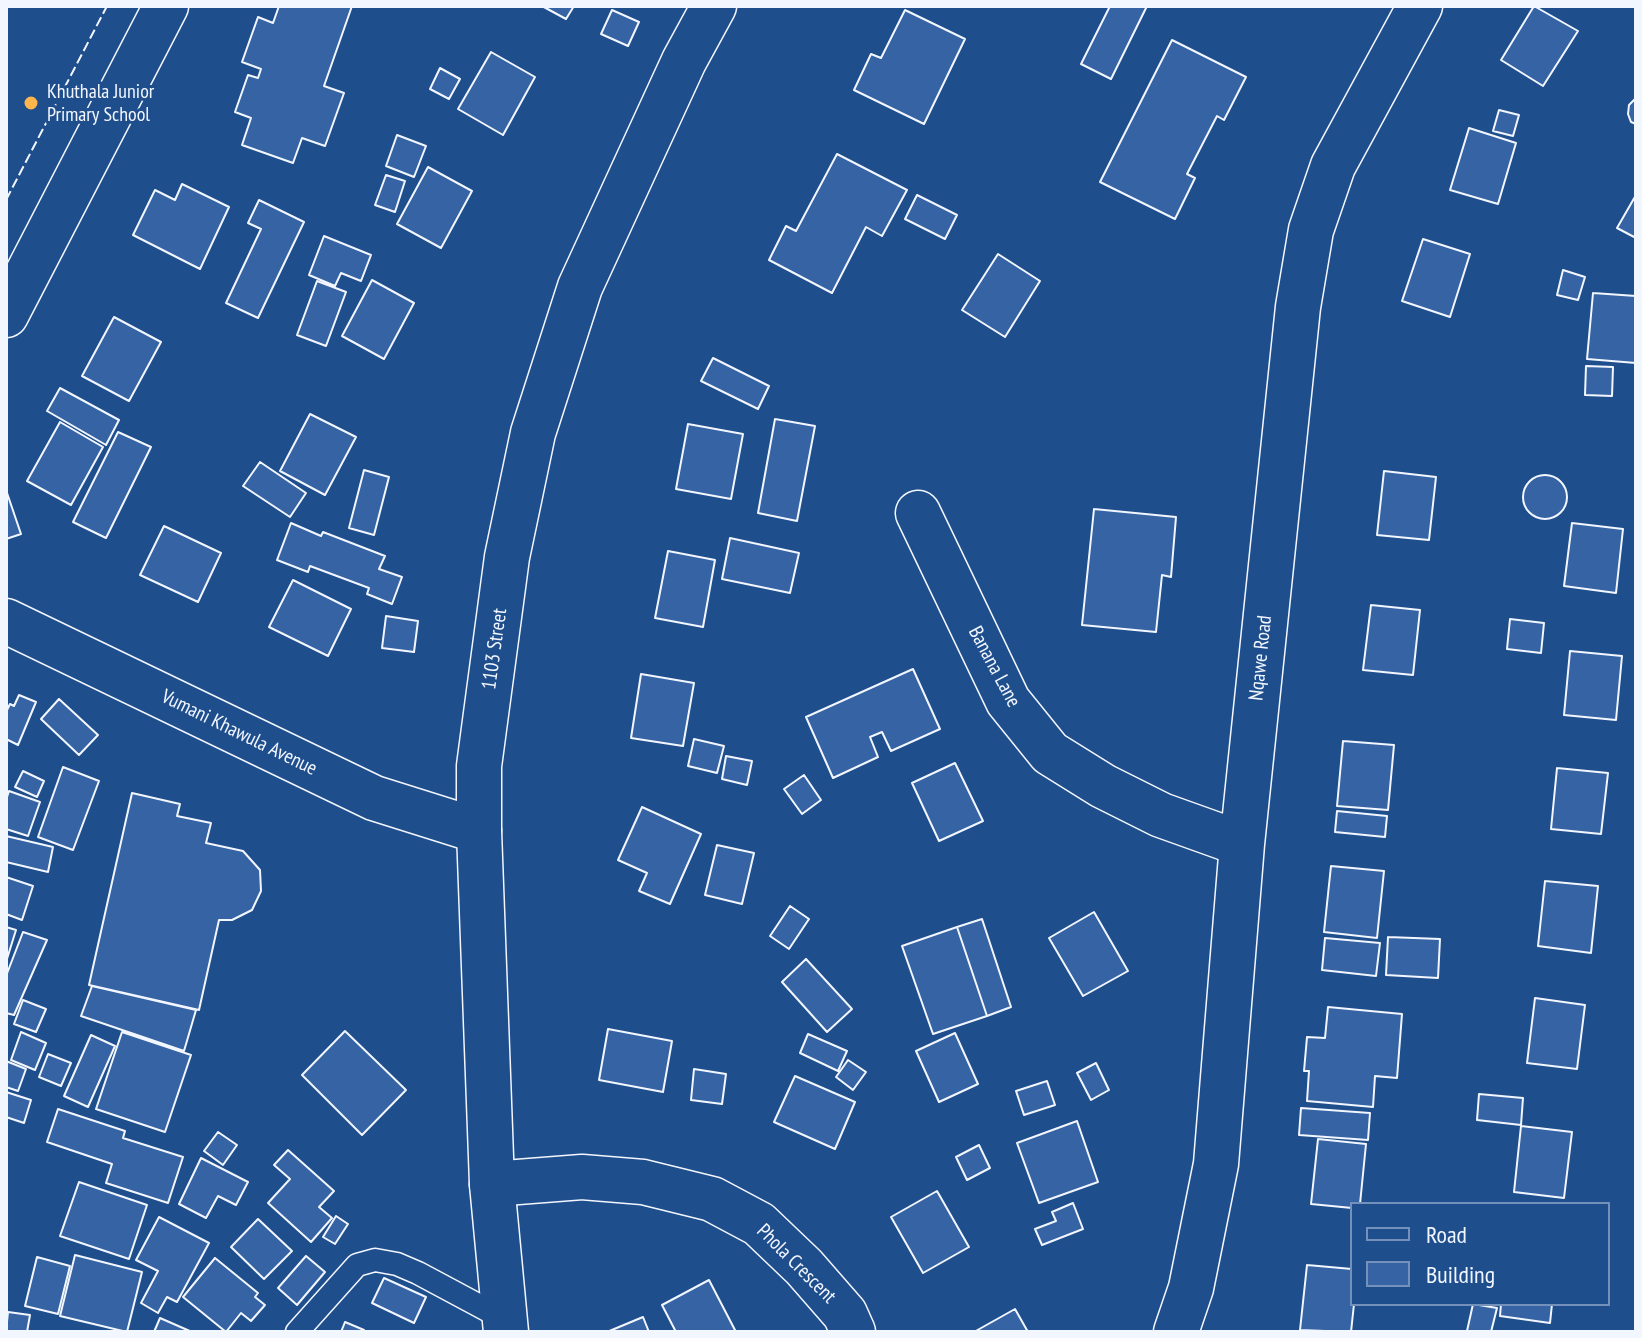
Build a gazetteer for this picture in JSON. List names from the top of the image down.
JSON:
{
  "streets": {
    "street": [
      "1103 Street",
      "Nqawe Road",
      "Banana Lane",
      "Vumani Khawula Avenue",
      "Phola Crescent"
    ]
  },
  "crossings": [
    ["1103 Street", "Vumani Khawula Avenue"],
    ["1103 Street", "Phola Crescent"],
    ["Nqawe Road", "Banana Lane"]
  ],
  "places": ["Khuthala Junior Primary School"],
  "legend": ["Road", "Building"]
}
